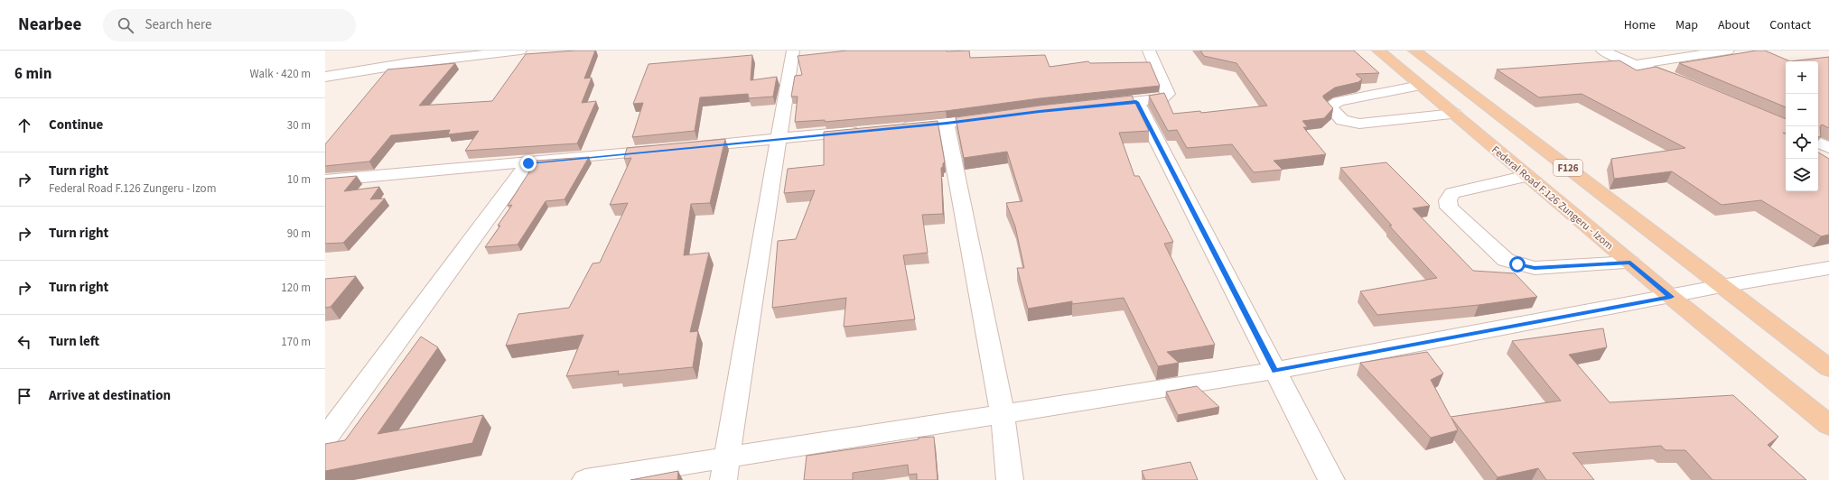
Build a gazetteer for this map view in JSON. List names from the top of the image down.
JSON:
{
  "streets": {
    "main road": ["F126", "Federal Road F.126 Zungeru - Izom"]
  },
  "page": {
    "header": "Nearbee",
    "search": "Search here",
    "nav": [
      "Home",
      "Map",
      "About",
      "Contact"
    ],
    "heading": ["6 min", "Walk · 420 m"],
    "map_buttons": ["+", "−"],
    "list": [
      ["Continue", "30 m"],
      ["Turn right", "Federal Road F.126 Zungeru - Izom", "10 m"],
      ["Turn right", "90 m"],
      ["Turn right", "120 m"],
      ["Turn left", "170 m"],
      "Arrive at destination"
    ]
  }
}
